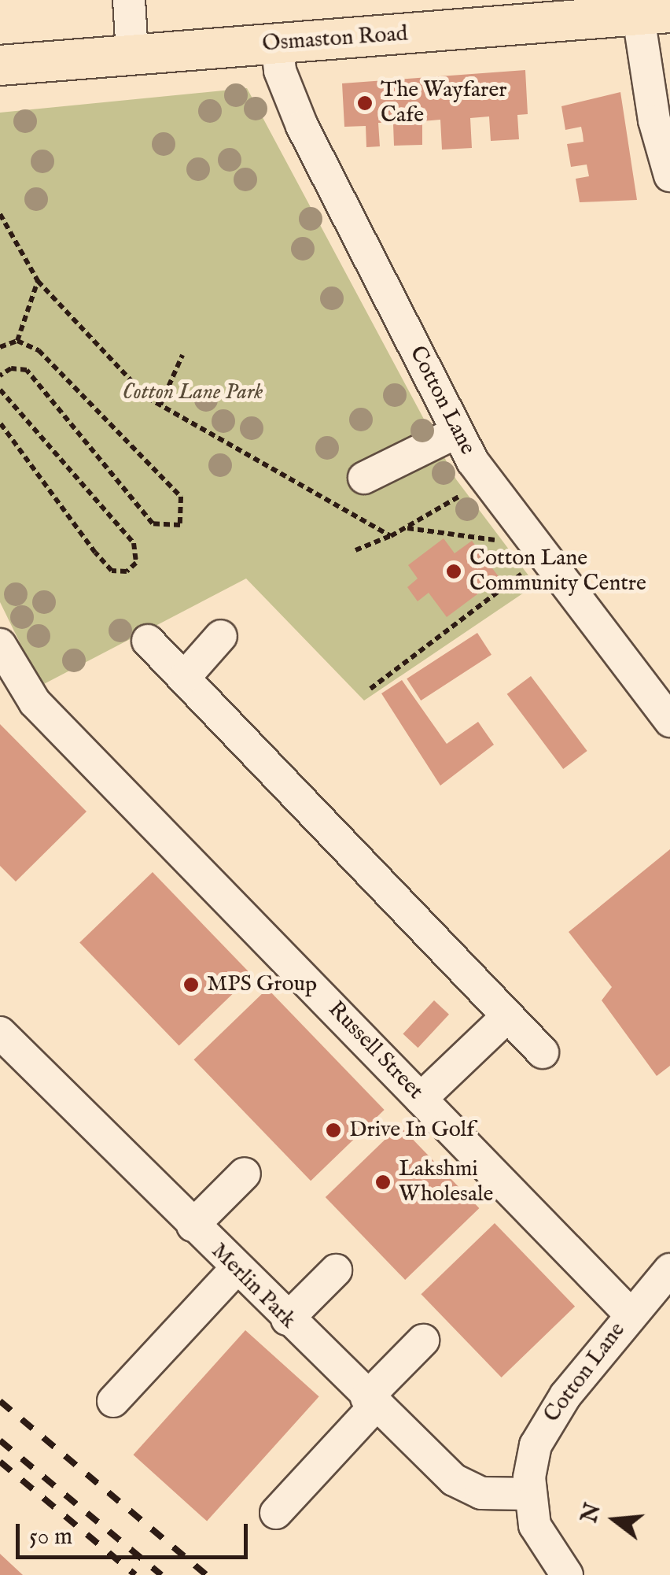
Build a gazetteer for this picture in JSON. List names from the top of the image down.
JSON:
{
  "streets": {
    "main road": ["Osmaston Road"],
    "street": ["Cotton Lane", "Russell Street", "Merlin Park"]
  },
  "crossings": [
    ["Osmaston Road", "Cotton Lane"],
    ["Cotton Lane", "Russell Street"],
    ["Cotton Lane", "Merlin Park"]
  ],
  "parks": ["Cotton Lane Park"],
  "places": [
    "The Wayfarer Cafe",
    "Cotton Lane Community Centre",
    "MPS Group",
    "Drive In Golf",
    "Lakshmi Wholesale"
  ],
  "scale_bar": "50 m",
  "north": "left"
}
